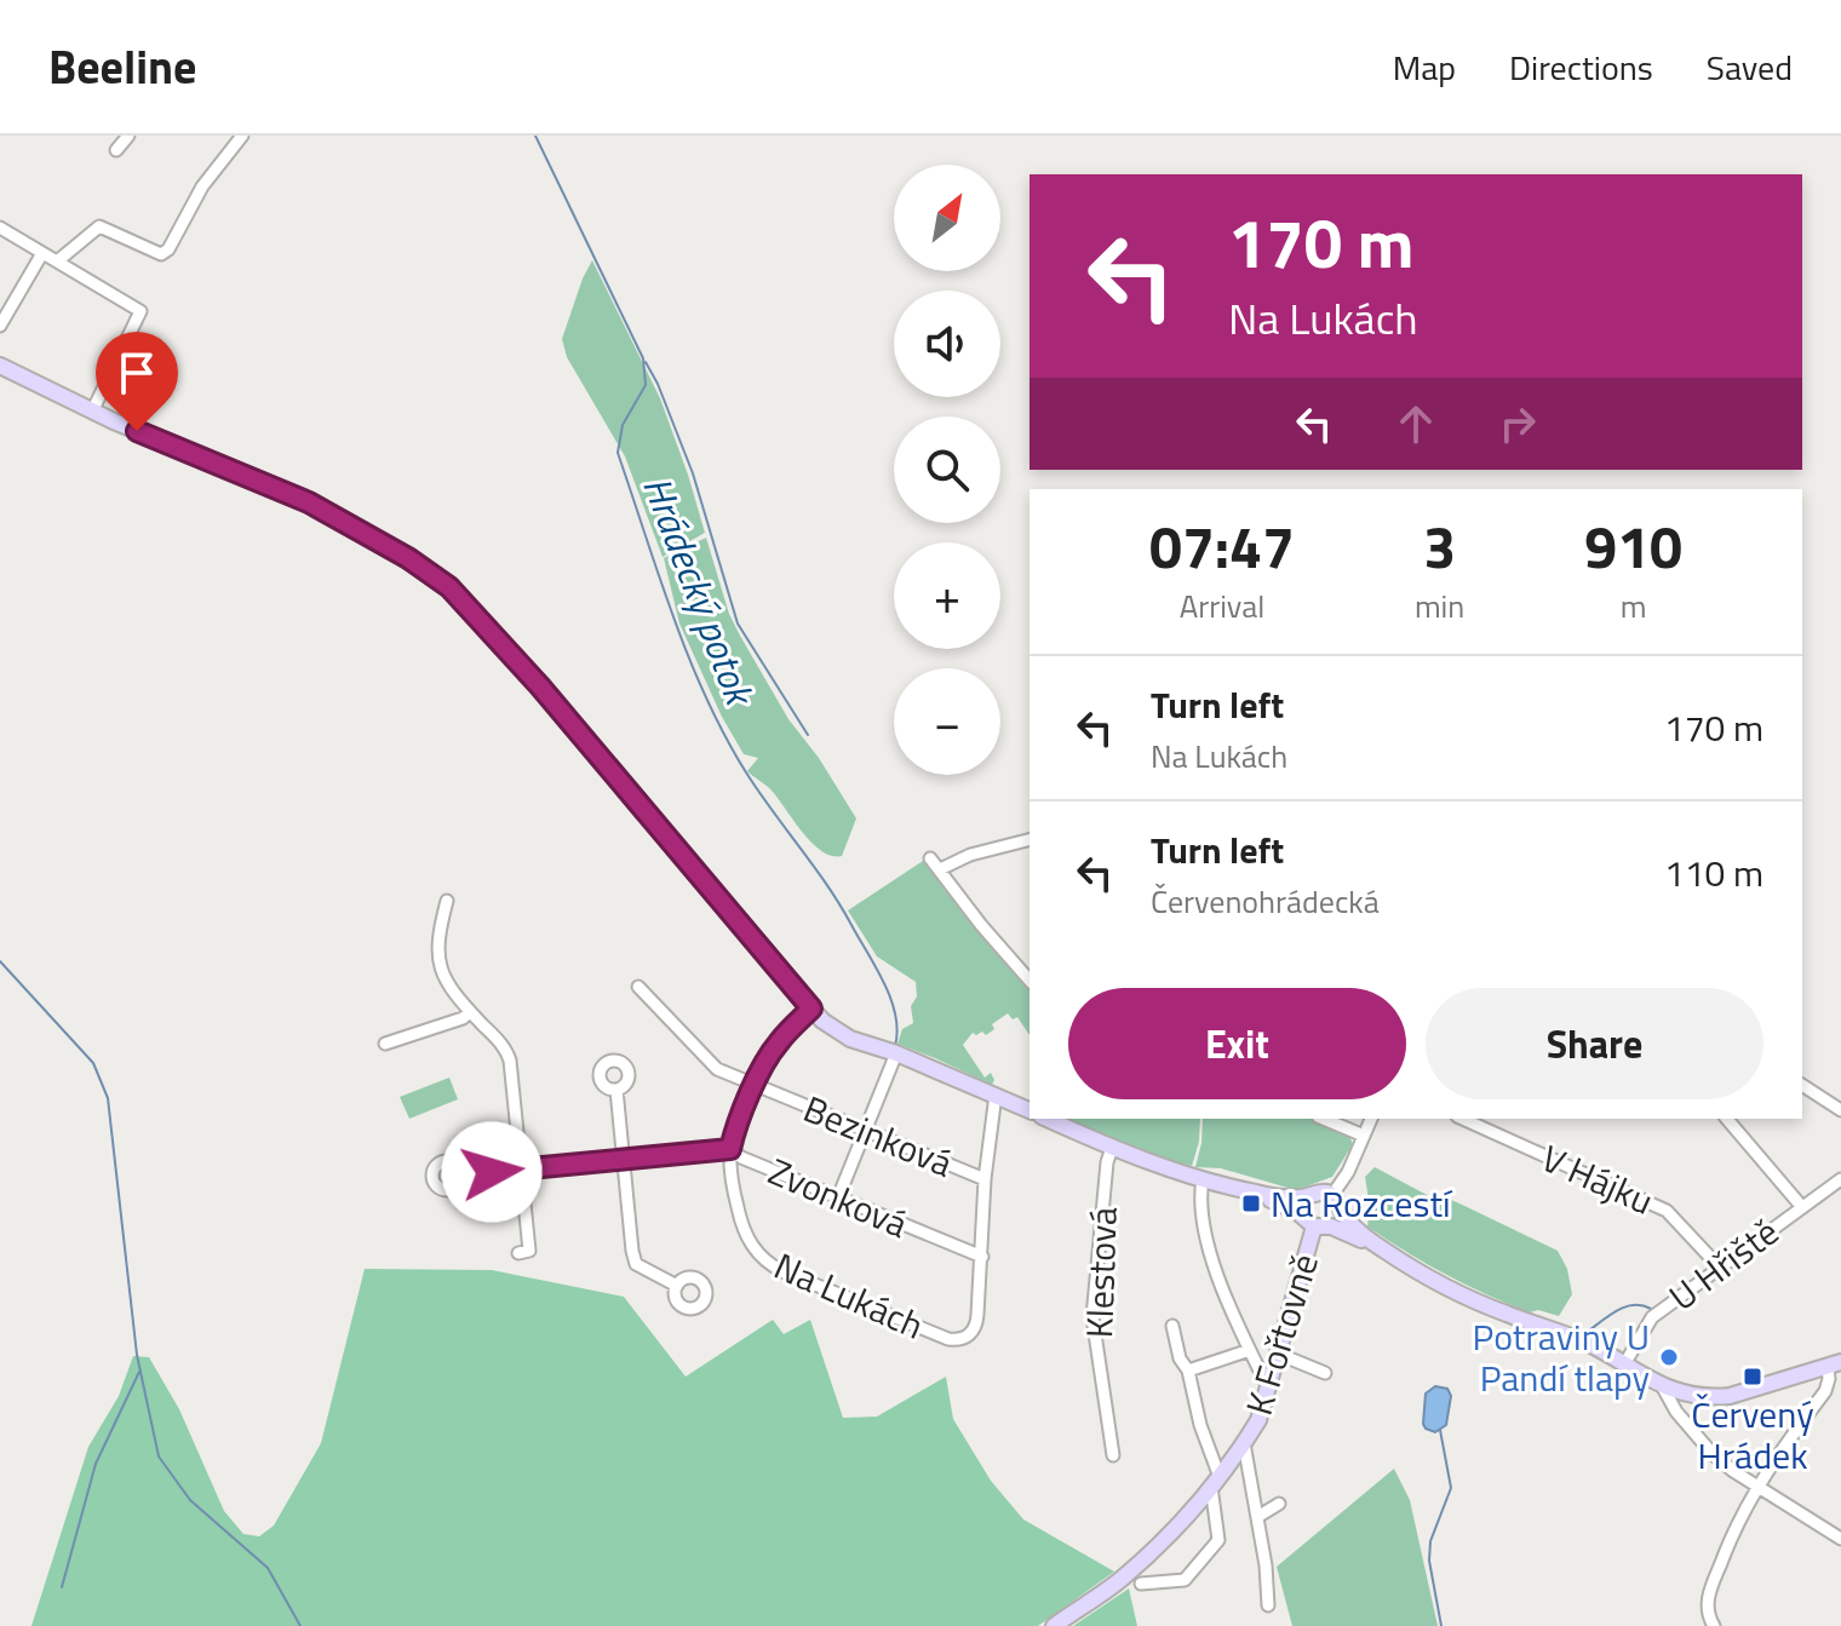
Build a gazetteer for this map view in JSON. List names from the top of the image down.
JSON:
{
  "streets": {
    "street": [
      "Bezinková",
      "V Hájku",
      "Zvonková",
      "U Hřiště",
      "Klestová",
      "Na Lukách",
      "K Fořtovně"
    ]
  },
  "crossings": [
    ["Bezinková", "Na Lukách"],
    ["V Hájku", "U Hřiště"],
    ["Zvonková", "Na Lukách"]
  ],
  "water": ["Hrádecký potok"],
  "places": {
    "transit": ["Na Rozcestí", "Červený Hrádek"],
    "other": ["Potraviny U Pandí tlapy"]
  },
  "north": "top right",
  "page": {
    "header": "Beeline",
    "nav": ["Map", "Directions", "Saved"],
    "map_buttons": ["+", "−"],
    "turn": ["170 m", "Na Lukách"],
    "eta": [
      "07:47",
      "Arrival",
      "3",
      "min",
      "910",
      "m"
    ],
    "list": [
      {
        "name": "Turn left",
        "note": "Na Lukách",
        "value": "170 m"
      },
      {
        "name": "Turn left",
        "note": "Červenohrádecká",
        "value": "110 m"
      }
    ],
    "buttons": ["Exit", "Share"]
  }
}
